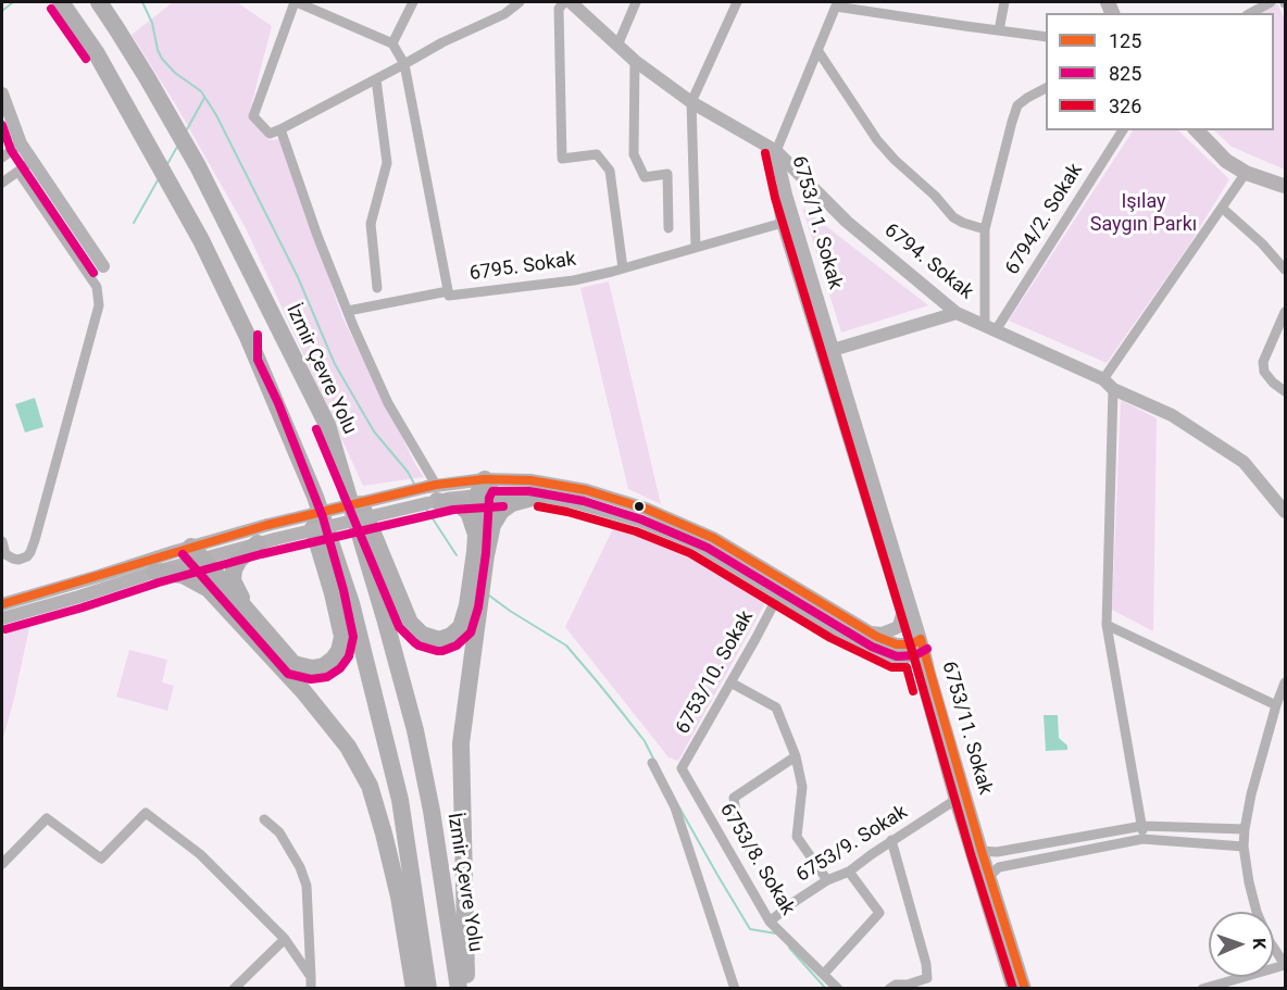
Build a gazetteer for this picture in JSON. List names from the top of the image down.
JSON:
{
  "streets": {
    "highway": ["İzmir Çevre Yolu"],
    "street": [
      "6794/2. Sokak",
      "6753/11. Sokak",
      "6794. Sokak",
      "6795. Sokak",
      "6753/10. Sokak",
      "6753/9. Sokak",
      "6753/8. Sokak"
    ]
  },
  "crossings": [
    ["6794/2. Sokak", "6794. Sokak"],
    ["6753/11. Sokak", "6794. Sokak"],
    ["6753/11. Sokak", "6795. Sokak"],
    ["6753/11. Sokak", "6753/9. Sokak"],
    ["6753/10. Sokak", "6753/8. Sokak"],
    ["6753/9. Sokak", "6753/8. Sokak"]
  ],
  "parks": ["Işılay Saygın Parkı"],
  "lines": ["transit line 825", "transit line 326", "transit line 125"],
  "legend": ["125", "825", "326"],
  "north": "right"
}
